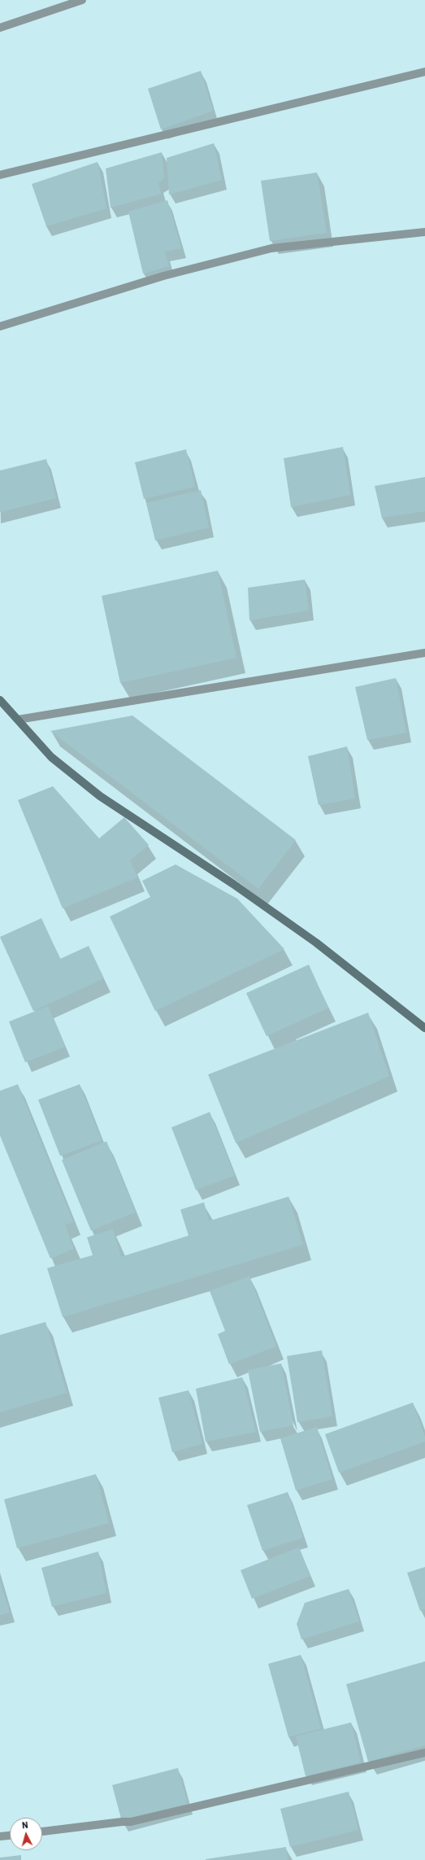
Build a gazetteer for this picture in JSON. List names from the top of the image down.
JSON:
{
  "north": "top"
}
